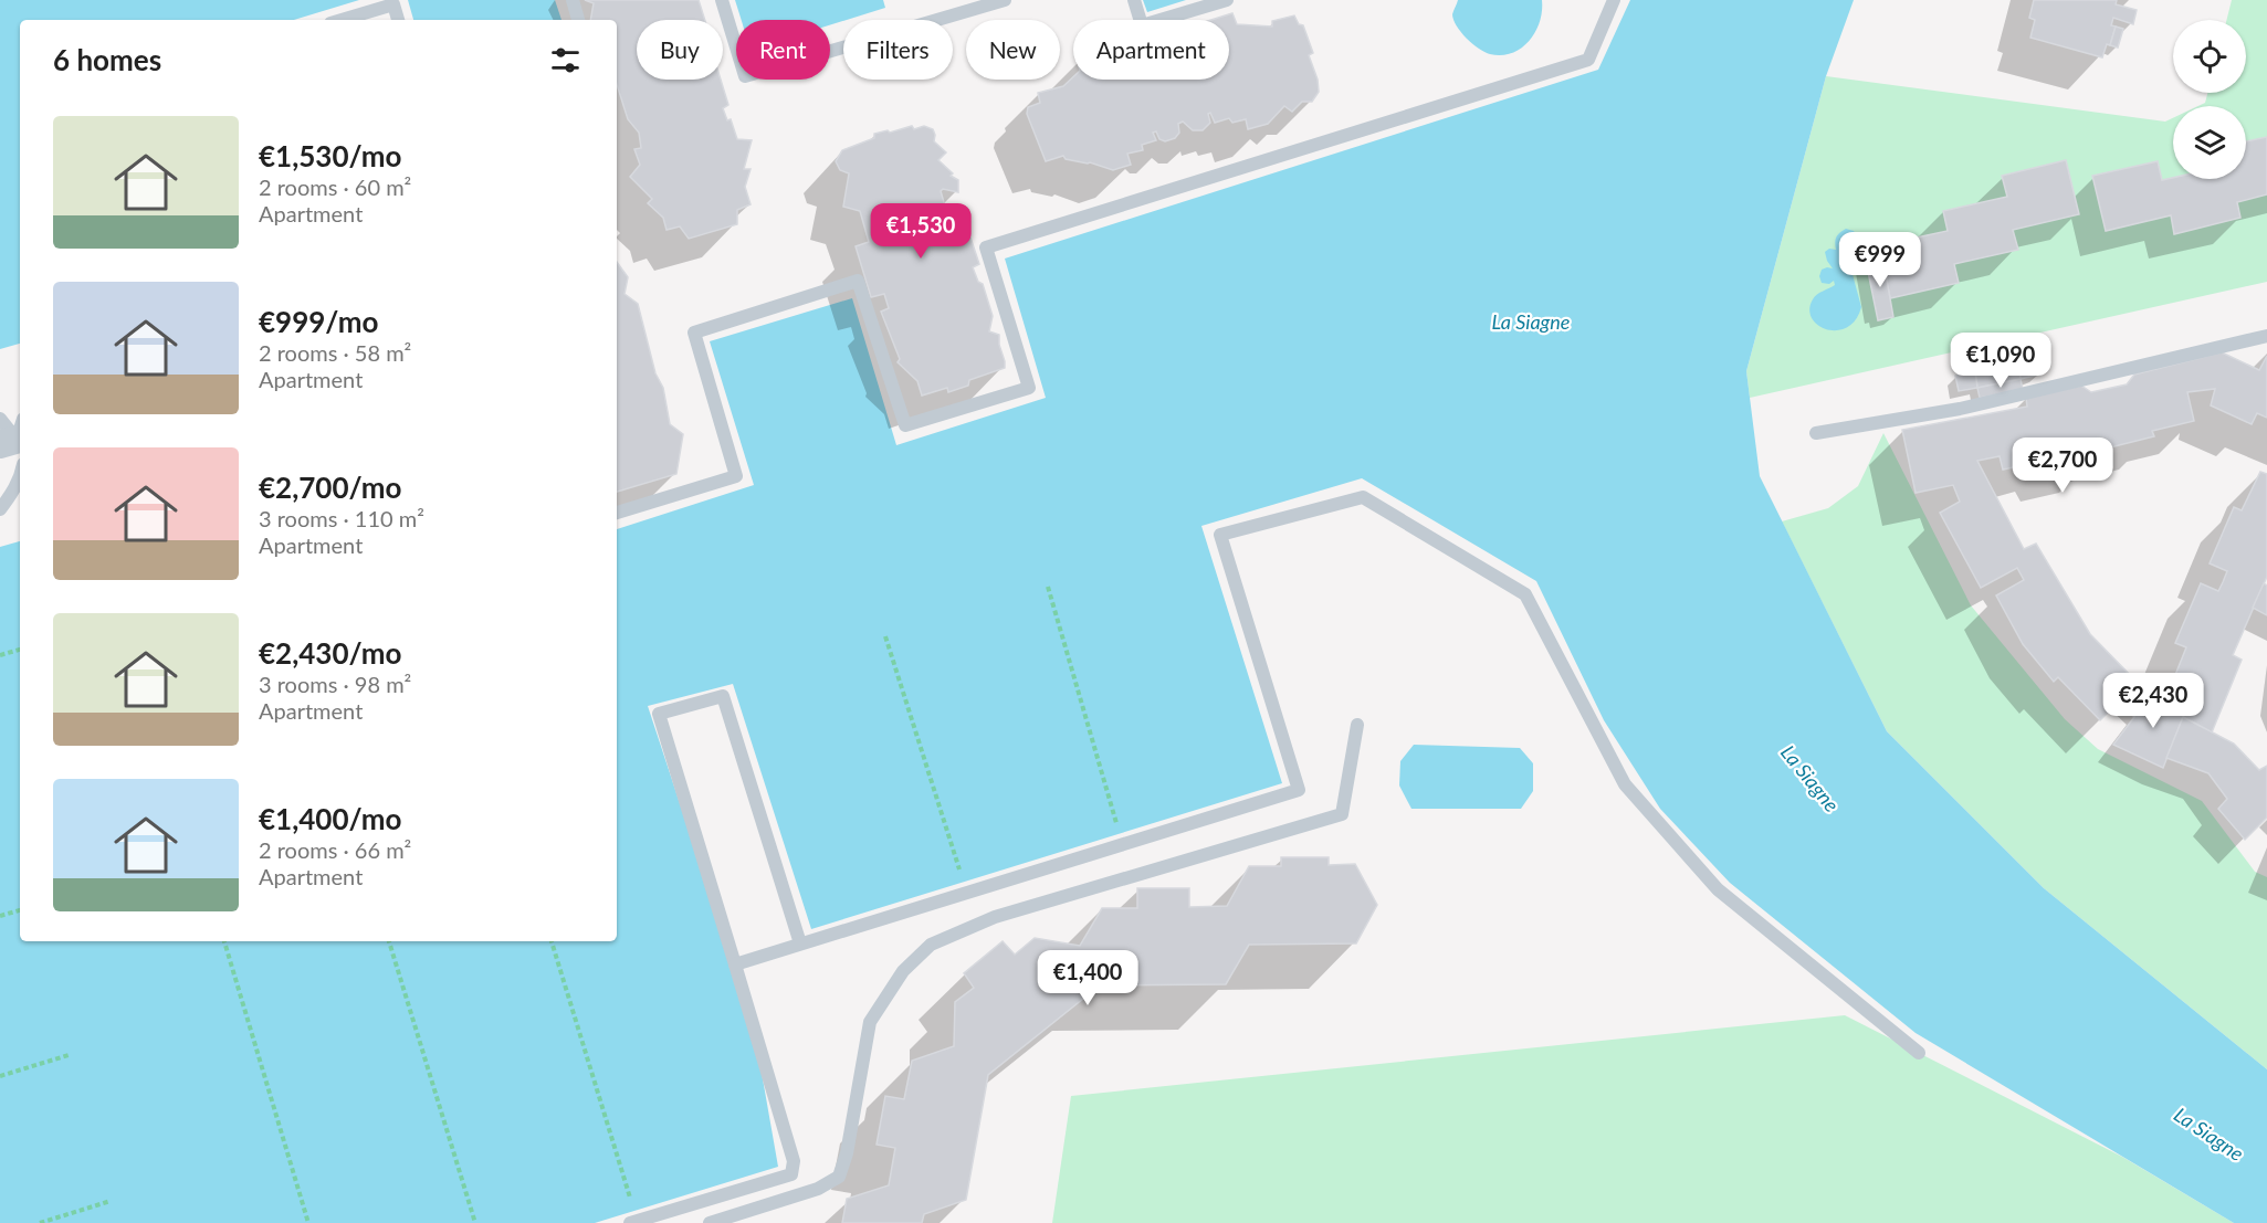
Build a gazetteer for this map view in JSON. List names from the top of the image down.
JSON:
{
  "water": ["La Siagne"],
  "page": {
    "chip": [
      "Buy",
      "Rent",
      "Filters",
      "New",
      "Apartment"
    ],
    "heading": "6 homes",
    "list": [
      {
        "name": "€1,530/mo",
        "note": "2 rooms · 60 m² · Apartment"
      },
      {
        "name": "€999/mo",
        "note": "2 rooms · 58 m² · Apartment"
      },
      {
        "name": "€2,700/mo",
        "note": "3 rooms · 110 m² · Apartment"
      },
      {
        "name": "€2,430/mo",
        "note": "3 rooms · 98 m² · Apartment"
      },
      {
        "name": "€1,400/mo",
        "note": "2 rooms · 66 m² · Apartment"
      }
    ],
    "price": [
      "€1,530",
      "€999",
      "€1,090",
      "€2,700",
      "€2,430",
      "€1,400"
    ]
  }
}
